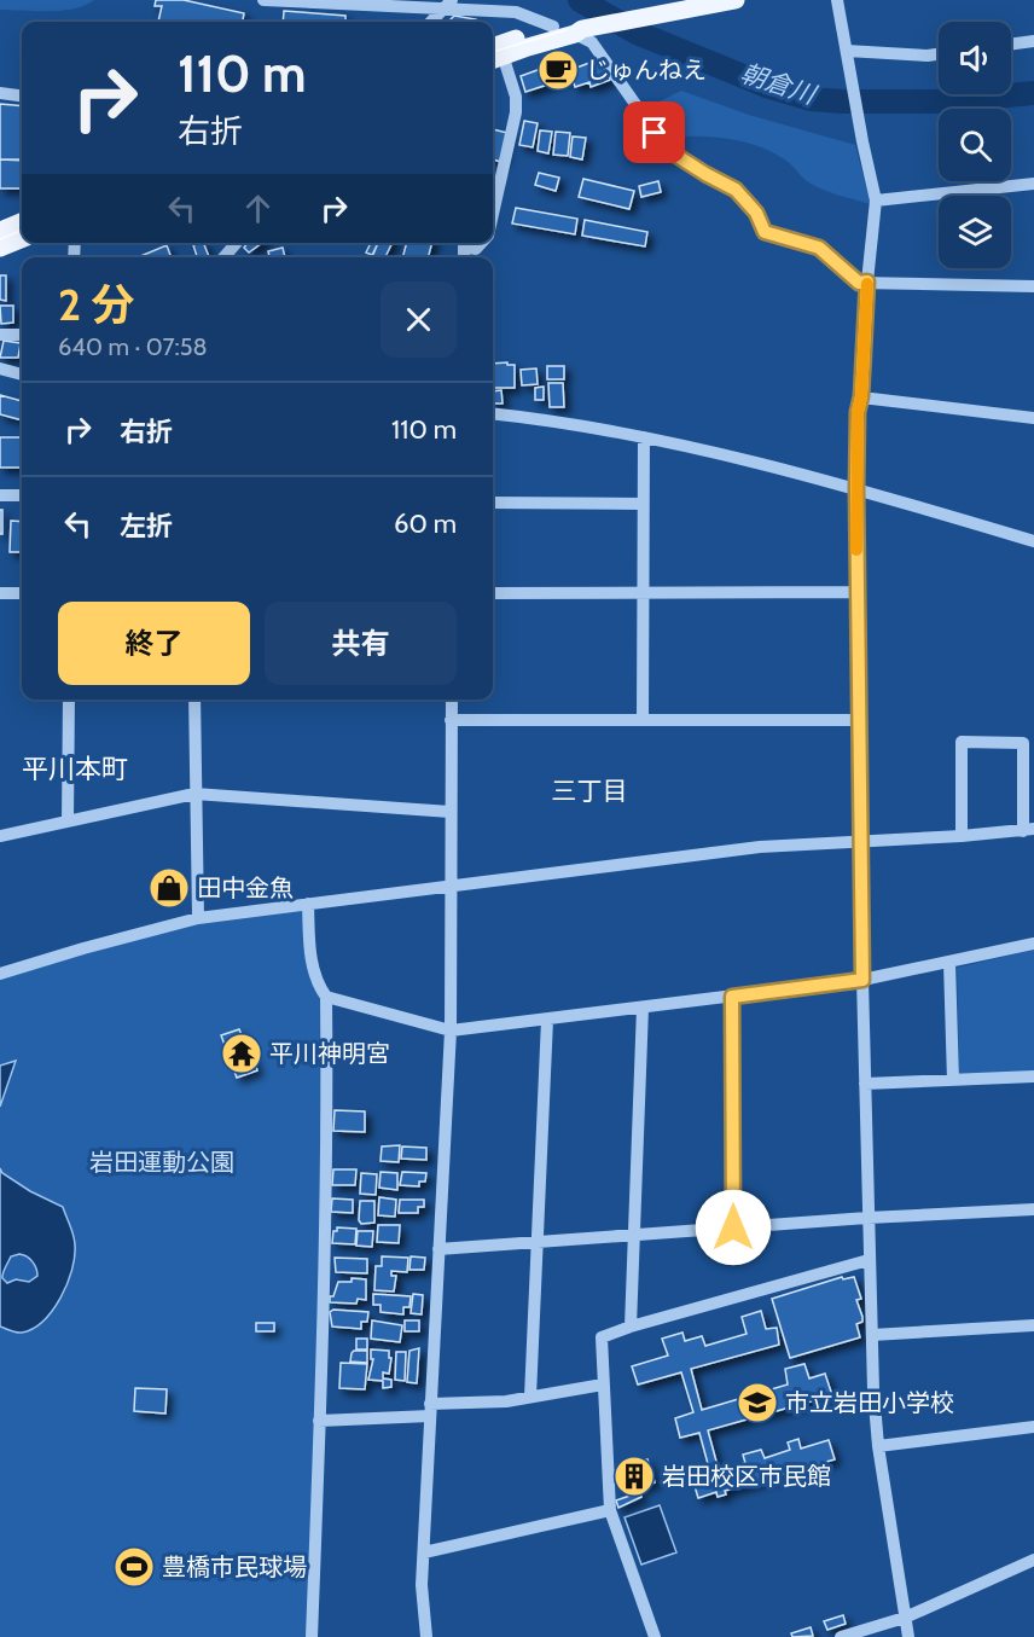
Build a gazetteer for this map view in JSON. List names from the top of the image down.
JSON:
{
  "districts": ["平川本町", "三丁目"],
  "water": ["朝倉川"],
  "parks": ["岩田運動公園"],
  "places": {
    "cafe": ["じゅんねえ"],
    "shop": ["田中金魚"],
    "temple": ["平川神明宮"],
    "school or university": ["市立岩田小学校"],
    "building": ["岩田校区市民館"],
    "sports": ["豊橋市民球場"]
  },
  "page": {
    "turn": ["110 m", "右折"],
    "heading": ["2 分", "640 m · 07:58"],
    "list": [
      {
        "name": "右折",
        "value": "110 m"
      },
      {
        "name": "左折",
        "value": "60 m"
      }
    ],
    "buttons": ["終了", "共有"]
  }
}
